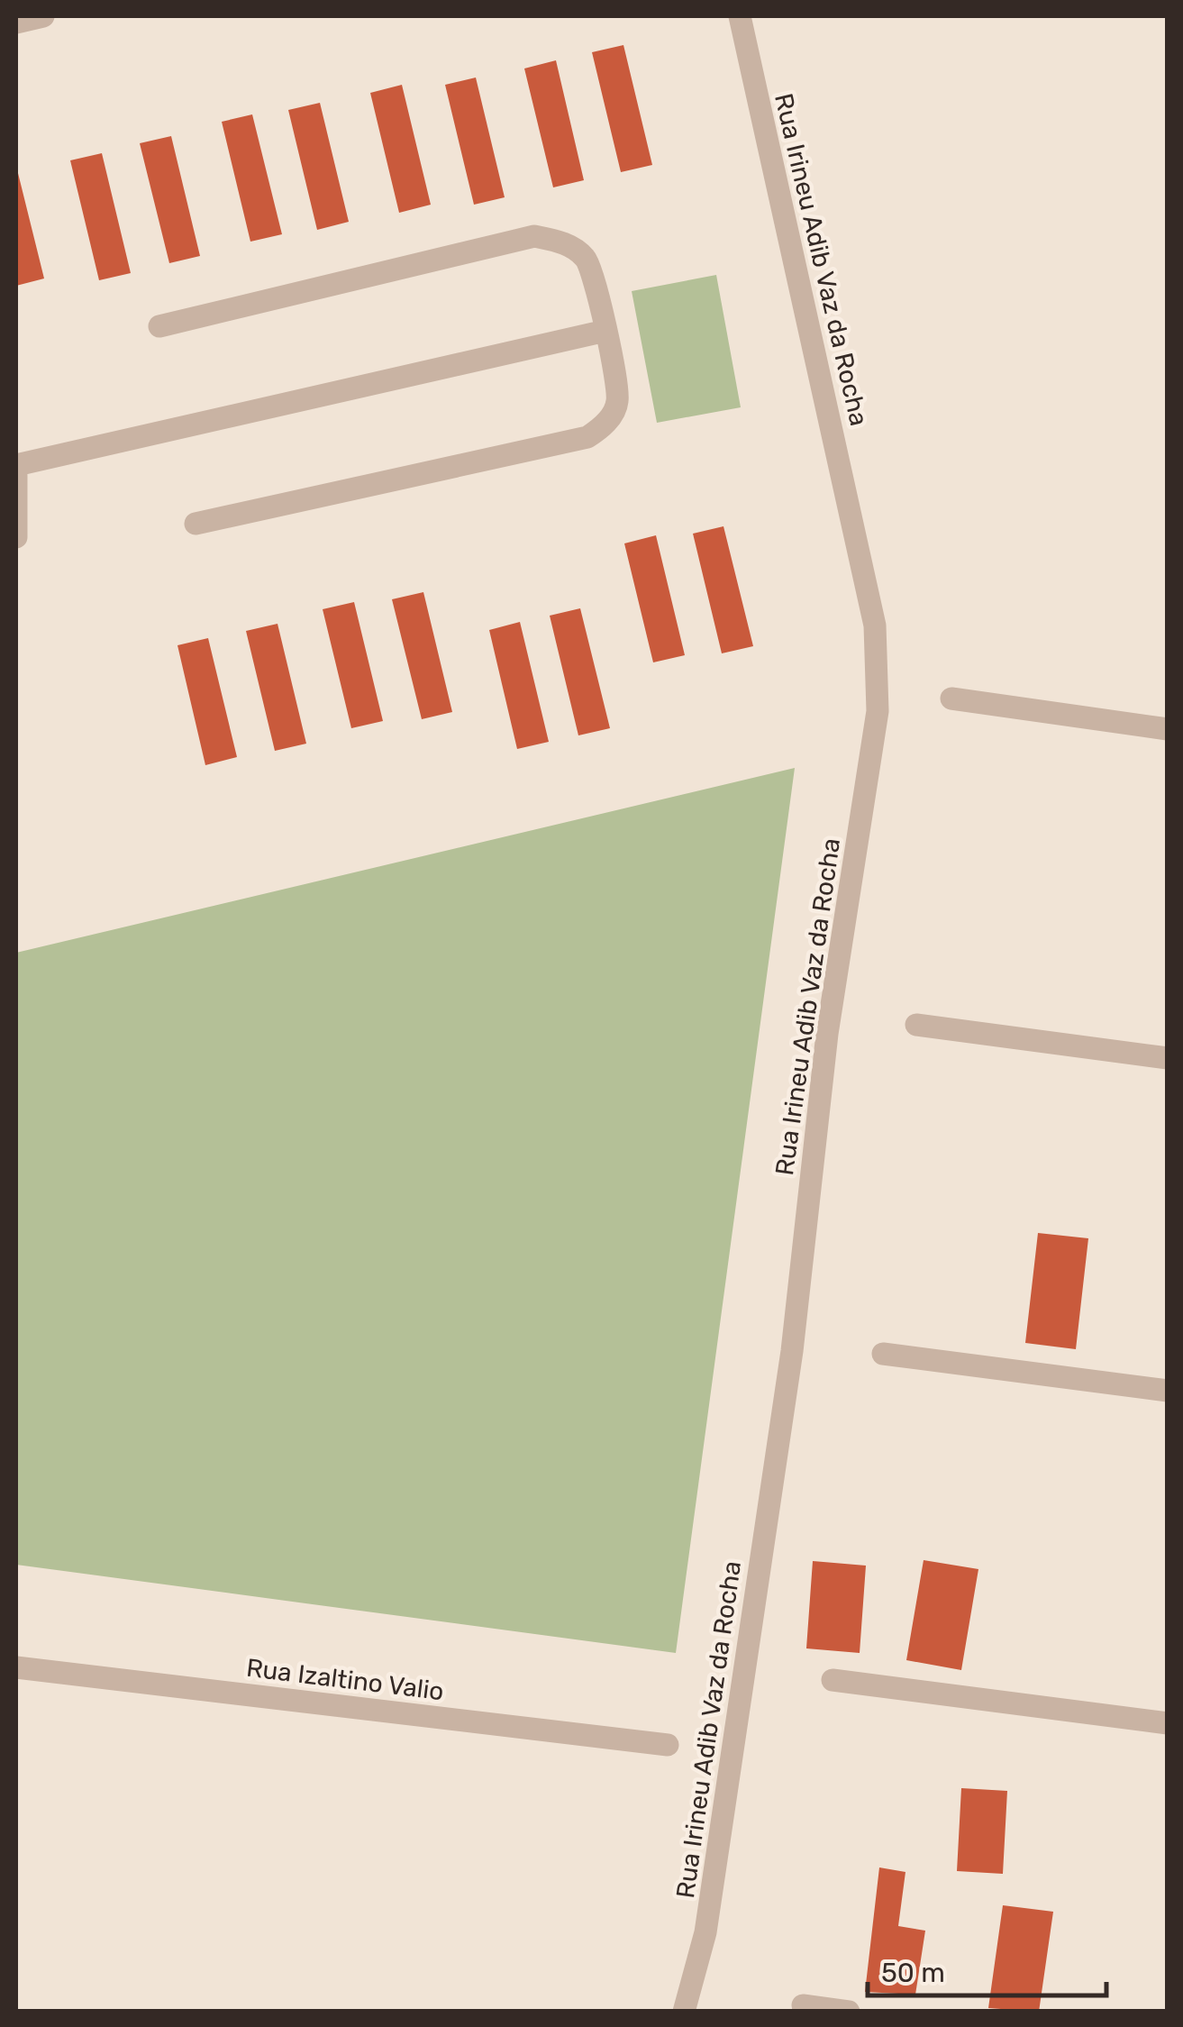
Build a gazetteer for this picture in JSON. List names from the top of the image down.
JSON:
{
  "streets": {
    "street": ["Rua Irineu Adib Vaz da Rocha", "Rua Izaltino Valio"]
  },
  "scale_bar": "50 m"
}
